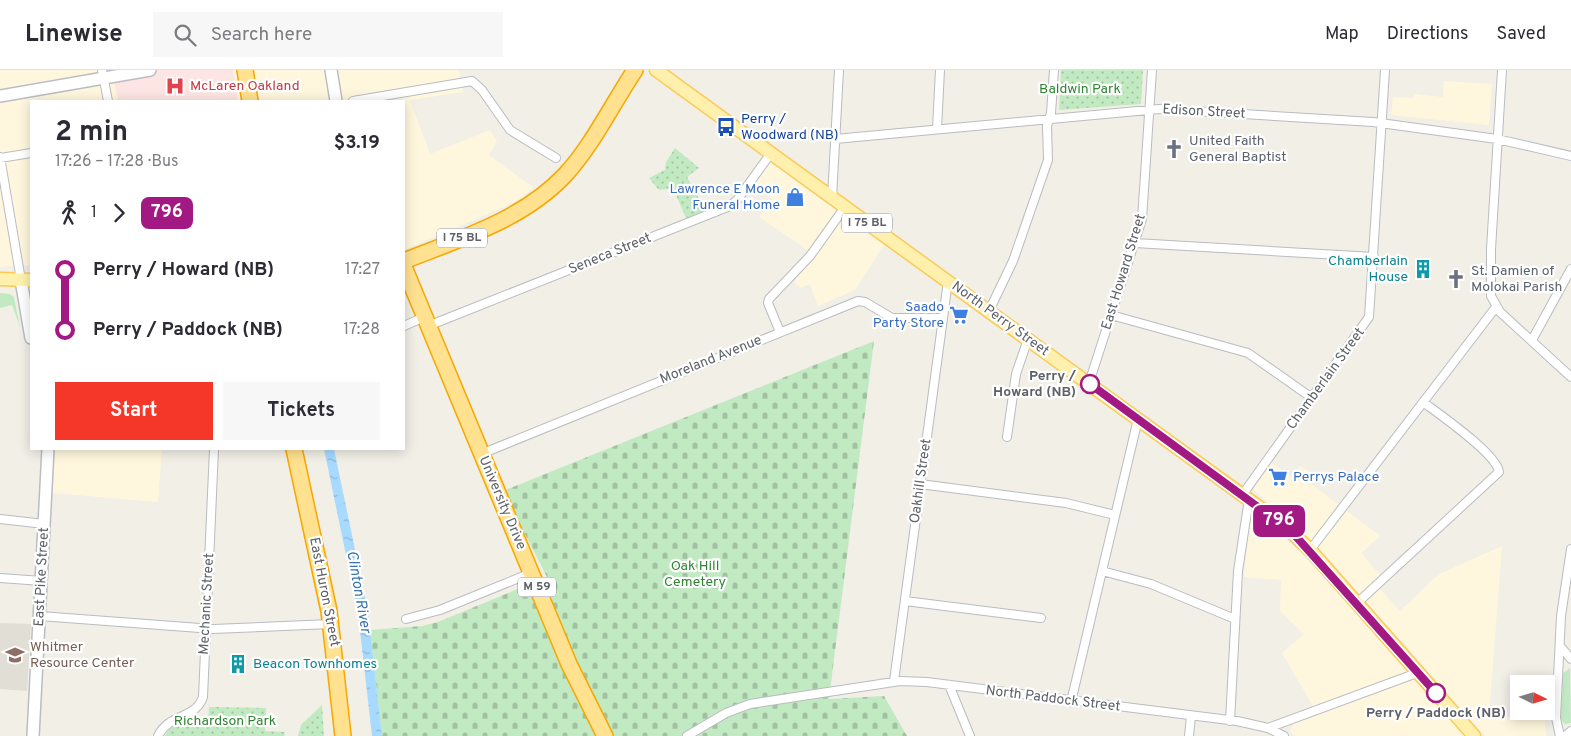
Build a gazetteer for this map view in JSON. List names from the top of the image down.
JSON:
{
  "streets": {
    "highway": [
      "I 75 BL",
      "University Drive",
      "M 59",
      "East Huron Street"
    ],
    "main road": ["North Perry Street"],
    "street": [
      "Edison Street",
      "Seneca Street",
      "East Howard Street",
      "Moreland Avenue",
      "Chamberlain Street",
      "Oakhill Street",
      "East Pike Street",
      "Mechanic Street",
      "North Paddock Street"
    ]
  },
  "crossings": [
    ["Edison Street", "East Howard Street"],
    ["Edison Street", "Chamberlain Street"],
    ["Seneca Street", "North Perry Street"],
    ["Seneca Street", "University Drive"],
    ["East Howard Street", "North Perry Street"],
    ["North Perry Street", "Chamberlain Street"],
    ["North Perry Street", "Oakhill Street"],
    ["Moreland Avenue", "Oakhill Street"],
    ["Moreland Avenue", "University Drive"],
    ["Chamberlain Street", "North Paddock Street"],
    ["Oakhill Street", "North Paddock Street"]
  ],
  "water": ["Clinton River"],
  "parks": ["Baldwin Park", "Oak Hill Cemetery", "Richardson Park"],
  "places": {
    "hospital": ["McLaren Oakland"],
    "bus stop": ["Perry / Woodward (NB)"],
    "church": ["United Faith General Baptist", "St. Damien of Molokai Parish"],
    "shop": ["Lawrence E Moon Funeral Home"],
    "building": ["Chamberlain House", "Beacon Townhomes"],
    "supermarket": ["Saado Party Store", "Perrys Palace"],
    "other": ["Perry / Howard (NB)", "Perry / Paddock (NB)"],
    "school or university": ["Whitmer Resource Center"]
  },
  "lines": ["bus line 796"],
  "north": "right",
  "page": {
    "header": "Linewise",
    "search": "Search here",
    "nav": ["Map", "Directions", "Saved"],
    "on_map": "796",
    "heading": ["2 min", "17:26 – 17:28 · Bus", "$3.19"],
    "legs": ["1", "796"],
    "list": [
      {
        "name": "Perry / Howard (NB)",
        "value": "17:27"
      },
      {
        "name": "Perry / Paddock (NB)",
        "value": "17:28"
      }
    ],
    "buttons": ["Start", "Tickets"]
  }
}
